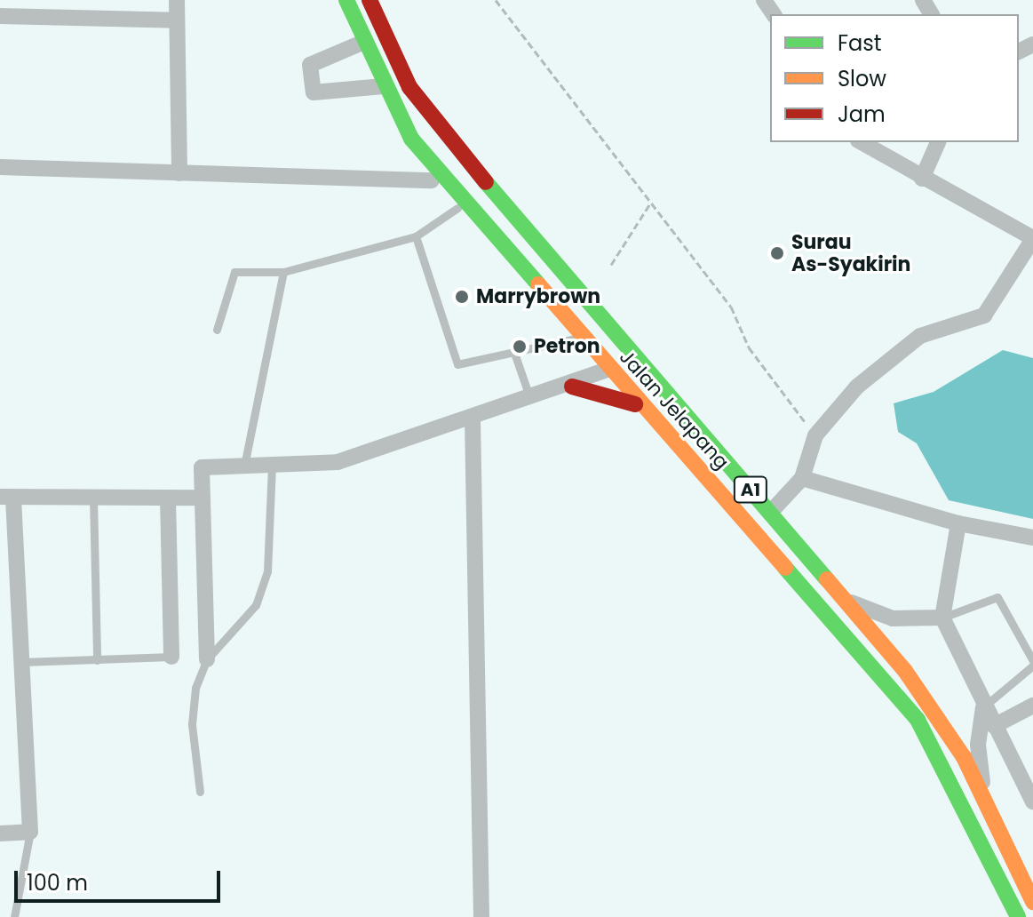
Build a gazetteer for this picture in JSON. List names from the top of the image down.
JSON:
{
  "streets": {
    "main road": ["Jalan Jelapang", "A1"]
  },
  "places": ["Surau As-Syakirin", "Marrybrown", "Petron"],
  "legend": ["Fast", "Slow", "Jam"],
  "scale_bar": "100 m"
}
